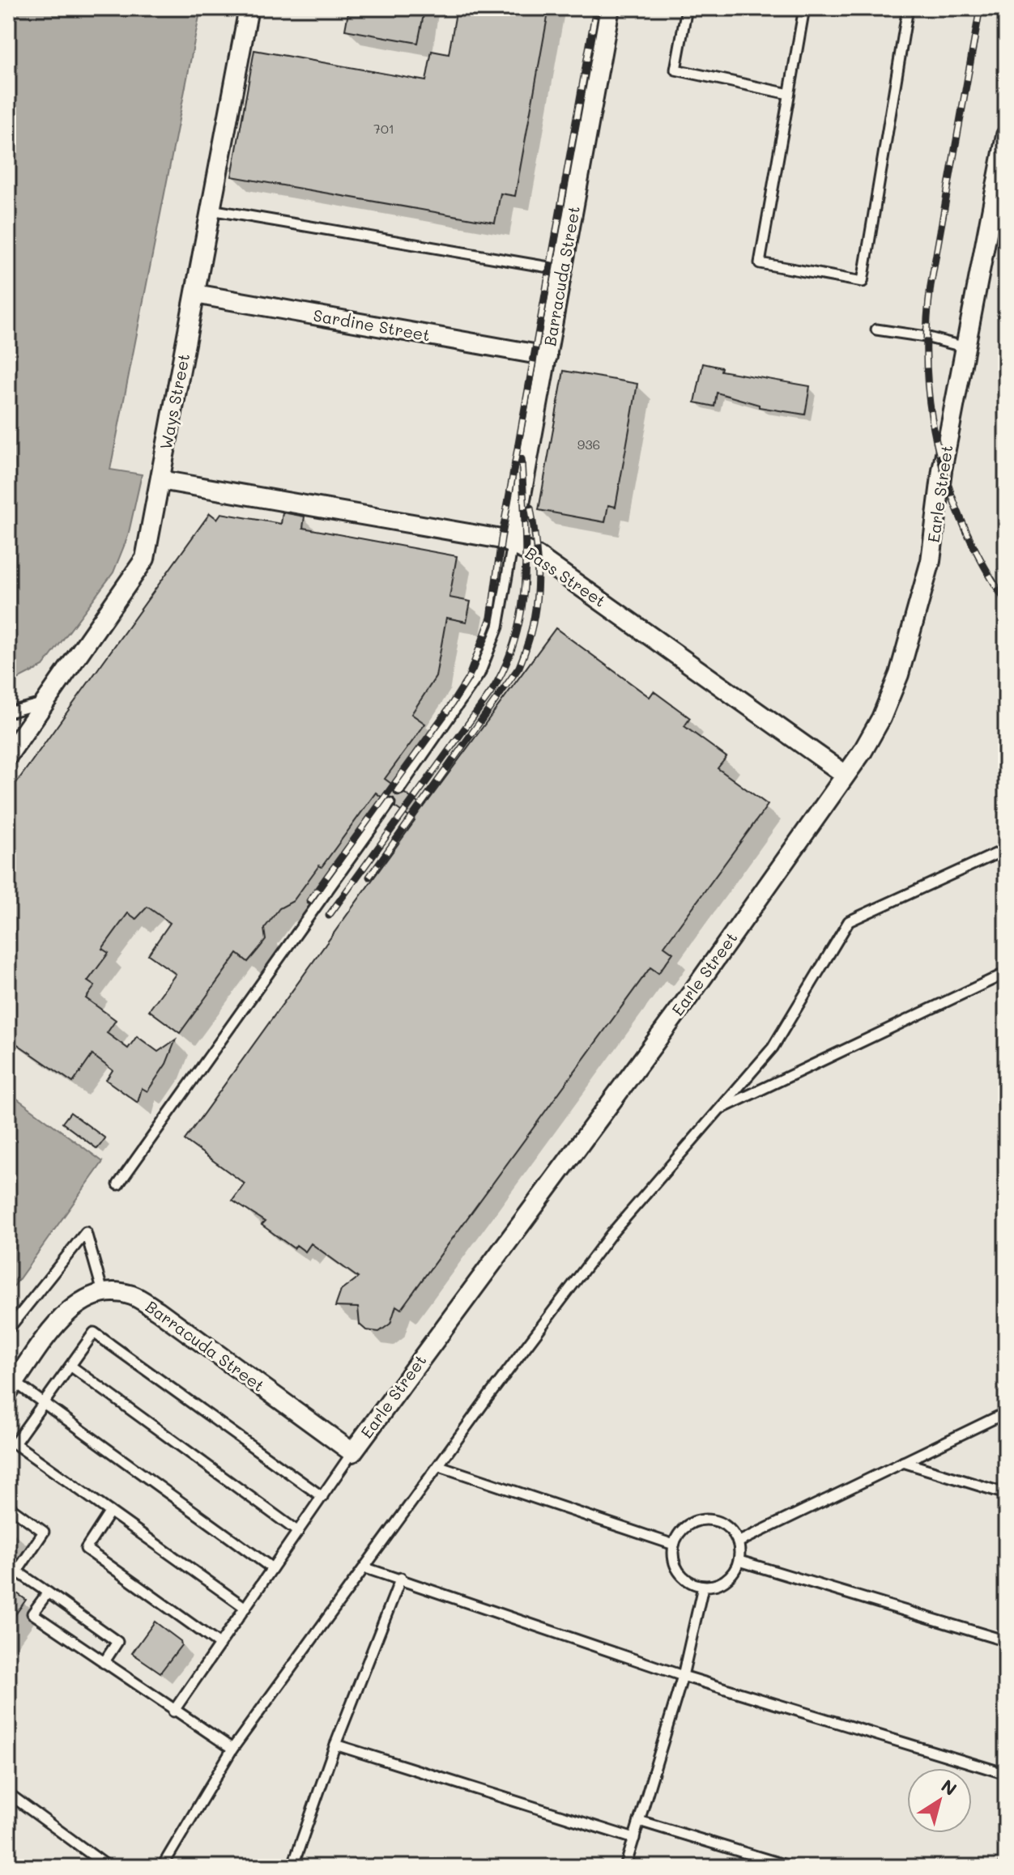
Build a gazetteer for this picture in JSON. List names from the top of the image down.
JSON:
{
  "streets": {
    "street": [
      "Barracuda Street",
      "Sardine Street",
      "Ways Street",
      "Earle Street",
      "Bass Street"
    ]
  },
  "crossings": [
    ["Barracuda Street", "Sardine Street"],
    ["Barracuda Street", "Earle Street"],
    ["Barracuda Street", "Bass Street"],
    ["Sardine Street", "Ways Street"],
    ["Ways Street", "Bass Street"],
    ["Earle Street", "Bass Street"]
  ],
  "house_numbers": ["701", "936"],
  "north": "top right"
}
